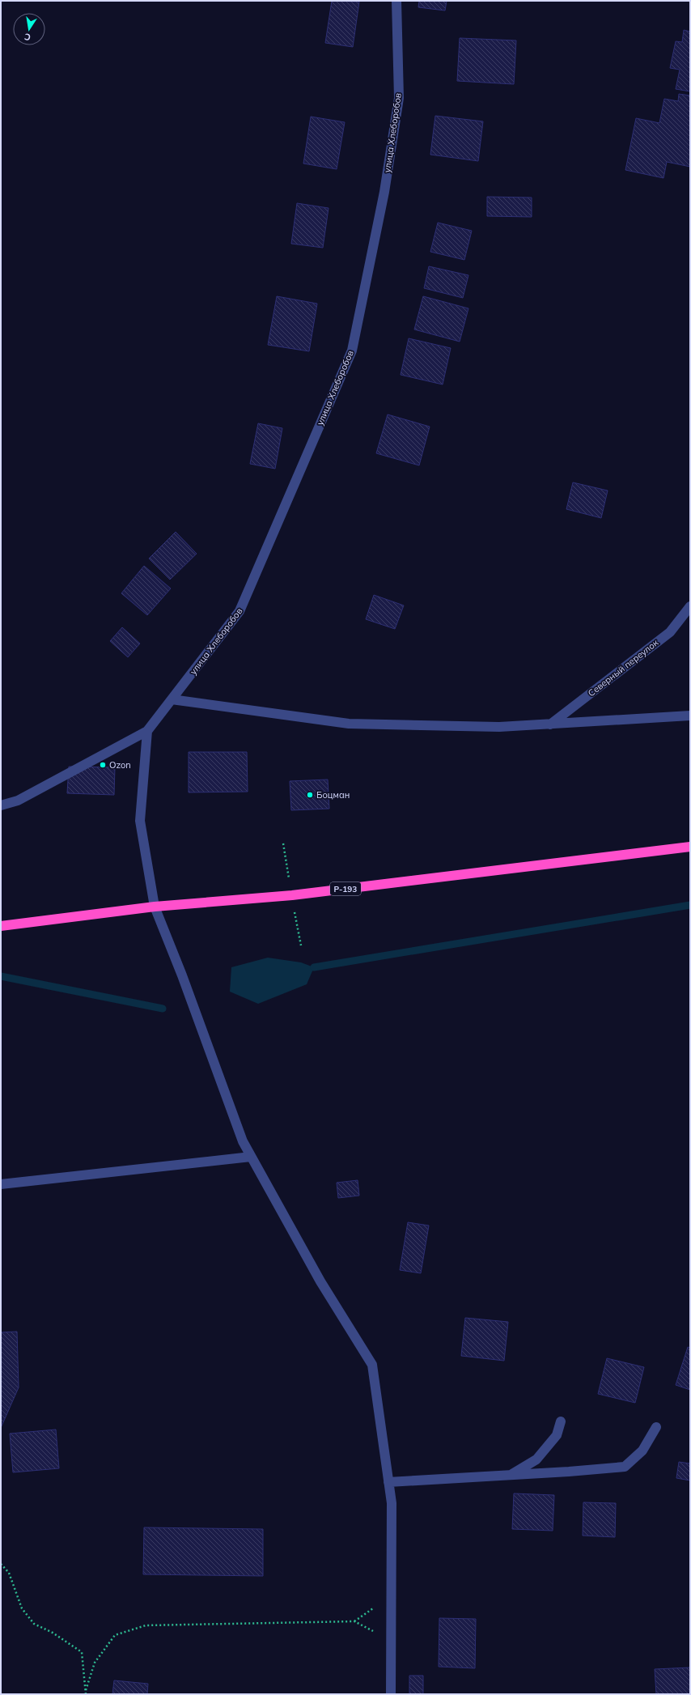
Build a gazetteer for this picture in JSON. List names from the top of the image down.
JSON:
{
  "streets": {
    "highway": ["Р-193"],
    "street": ["улица Хлеборобов", "Северный переулок"]
  },
  "places": ["Ozon", "Боцман"],
  "north": "bottom"
}
